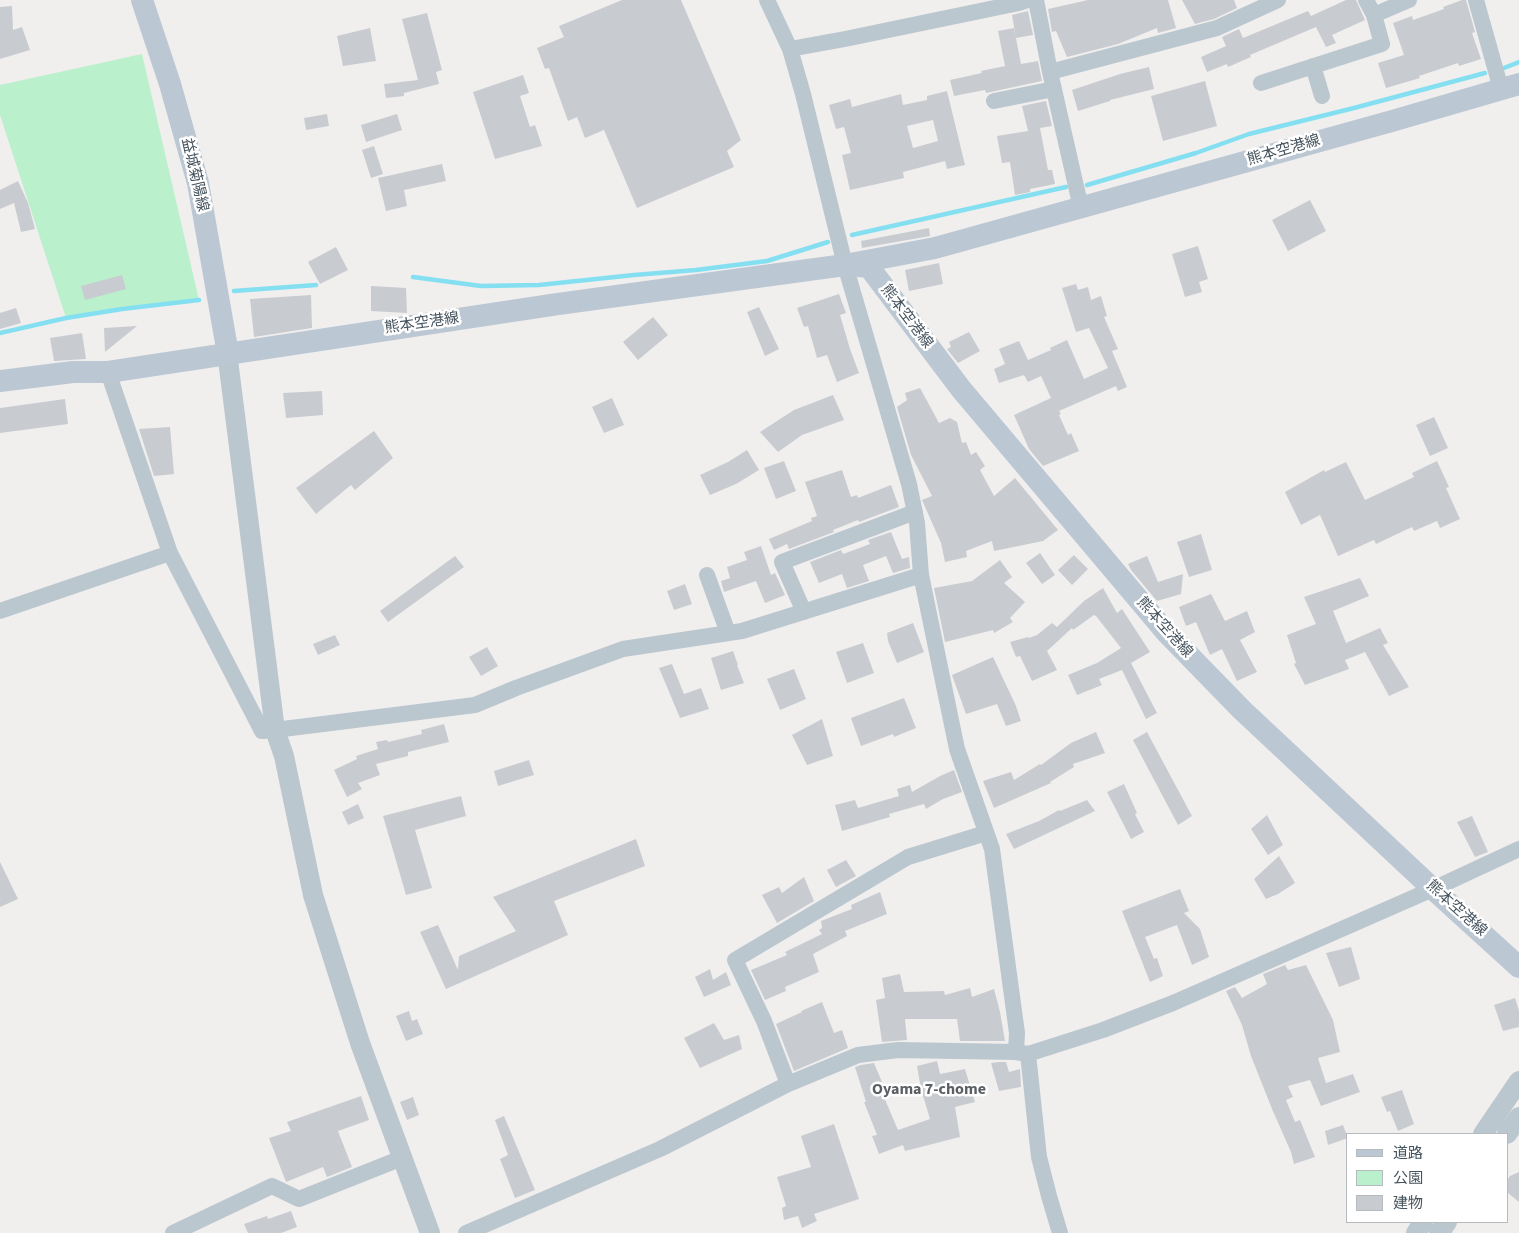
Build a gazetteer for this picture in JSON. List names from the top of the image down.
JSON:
{
  "streets": {
    "main road": ["熊本空港線", "益城菊陽線"]
  },
  "crossings": [
    ["熊本空港線", "益城菊陽線"]
  ],
  "districts": ["Oyama 7-chome"],
  "legend": ["道路", "公園", "建物"]
}
